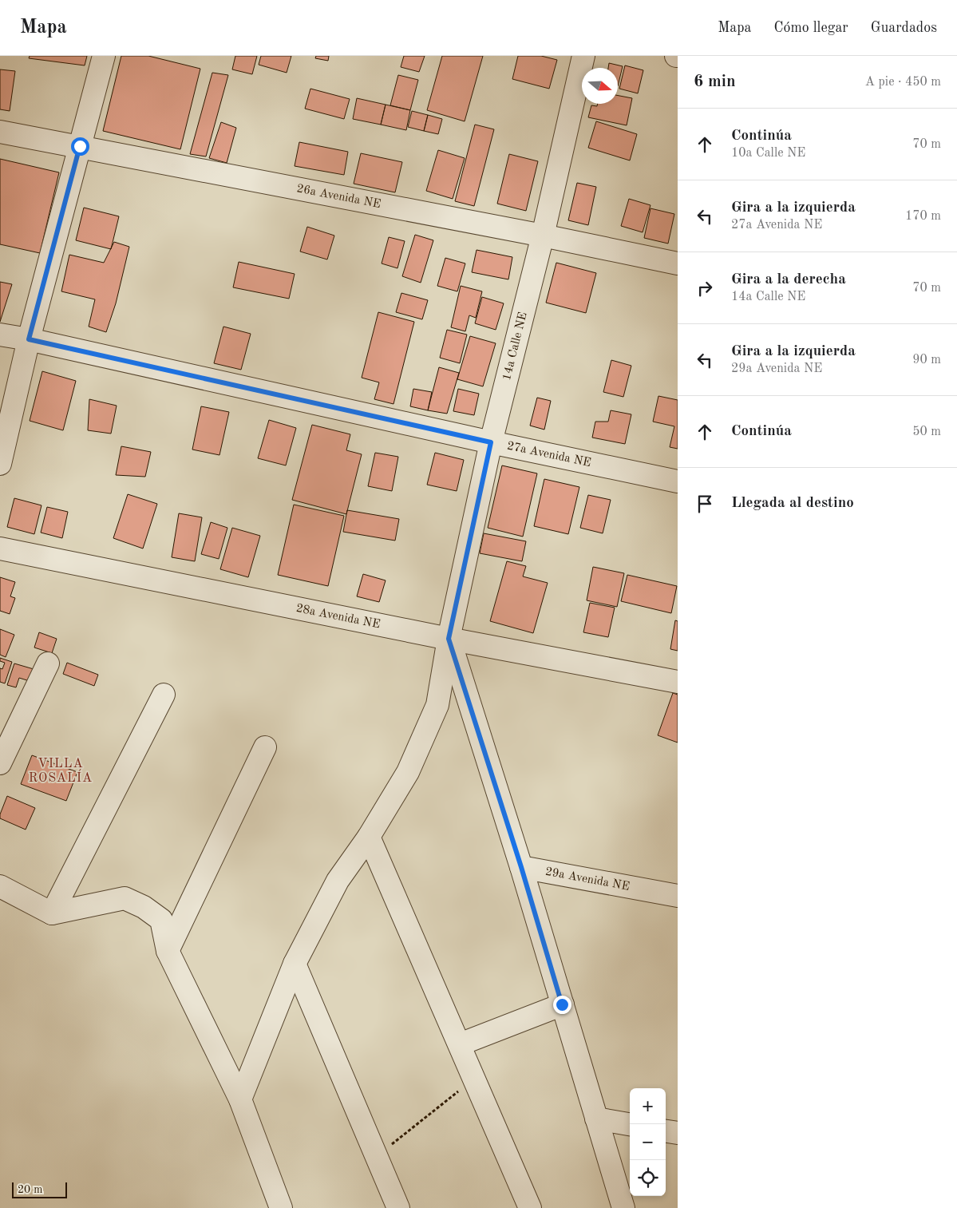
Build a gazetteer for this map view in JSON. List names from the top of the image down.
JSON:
{
  "streets": {
    "street": [
      "26a Avenida NE",
      "14a Calle NE",
      "27a Avenida NE",
      "28a Avenida NE",
      "29a Avenida NE"
    ]
  },
  "crossings": [
    ["26a Avenida NE", "14a Calle NE"],
    ["14a Calle NE", "27a Avenida NE"],
    ["14a Calle NE", "28a Avenida NE"]
  ],
  "districts": ["VILLA ROSALÍA"],
  "scale_bar": "20 m",
  "north": "right",
  "page": {
    "header": "Mapa",
    "nav": ["Mapa", "Cómo llegar", "Guardados"],
    "heading": ["6 min", "A pie · 450 m"],
    "list": [
      ["Continúa", "10a Calle NE", "70 m"],
      ["Gira a la izquierda", "27a Avenida NE", "170 m"],
      ["Gira a la derecha", "14a Calle NE", "70 m"],
      ["Gira a la izquierda", "29a Avenida NE", "90 m"],
      ["Continúa", "50 m"],
      "Llegada al destino"
    ],
    "map_buttons": ["+", "−"],
    "scale": "20 m"
  }
}
